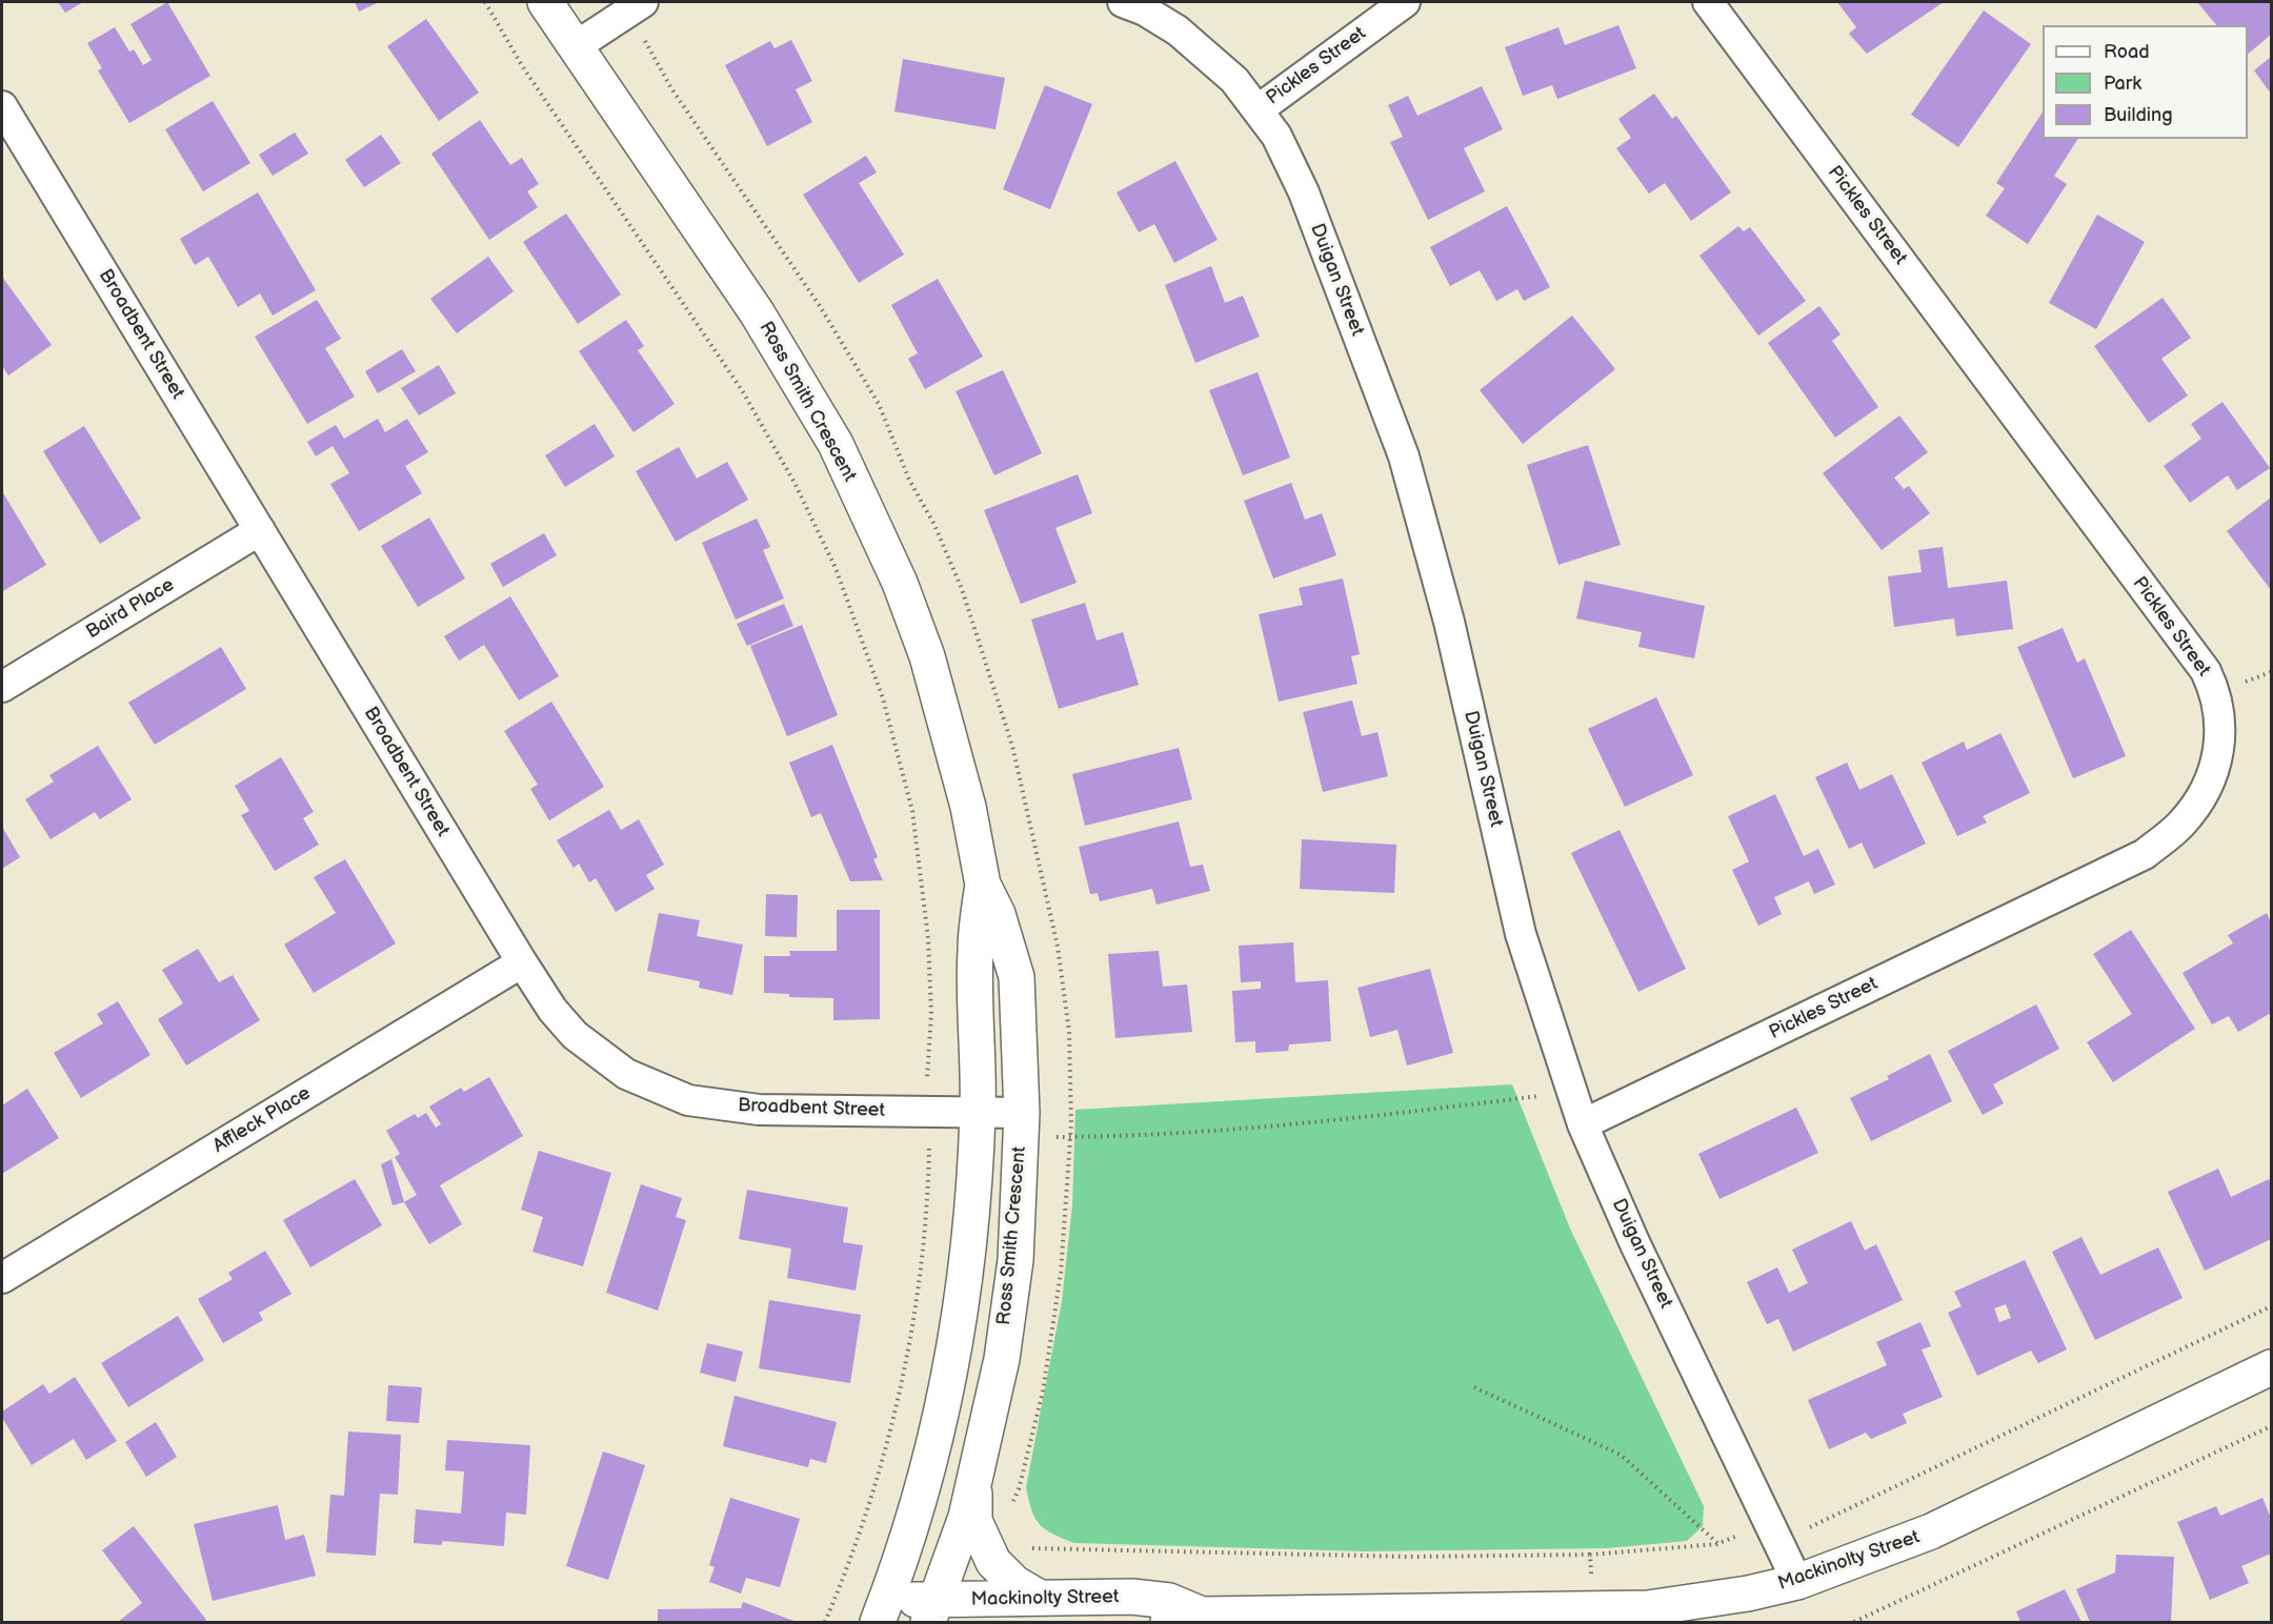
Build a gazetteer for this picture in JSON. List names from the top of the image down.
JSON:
{
  "streets": {
    "street": [
      "Pickles Street",
      "Duigan Street",
      "Broadbent Street",
      "Ross Smith Crescent",
      "Baird Place",
      "Affleck Place",
      "Mackinolty Street"
    ]
  },
  "crossings": [
    ["Pickles Street", "Duigan Street"],
    ["Duigan Street", "Mackinolty Street"],
    ["Broadbent Street", "Ross Smith Crescent"],
    ["Broadbent Street", "Baird Place"],
    ["Broadbent Street", "Affleck Place"],
    ["Ross Smith Crescent", "Mackinolty Street"]
  ],
  "legend": ["Road", "Park", "Building"]
}
